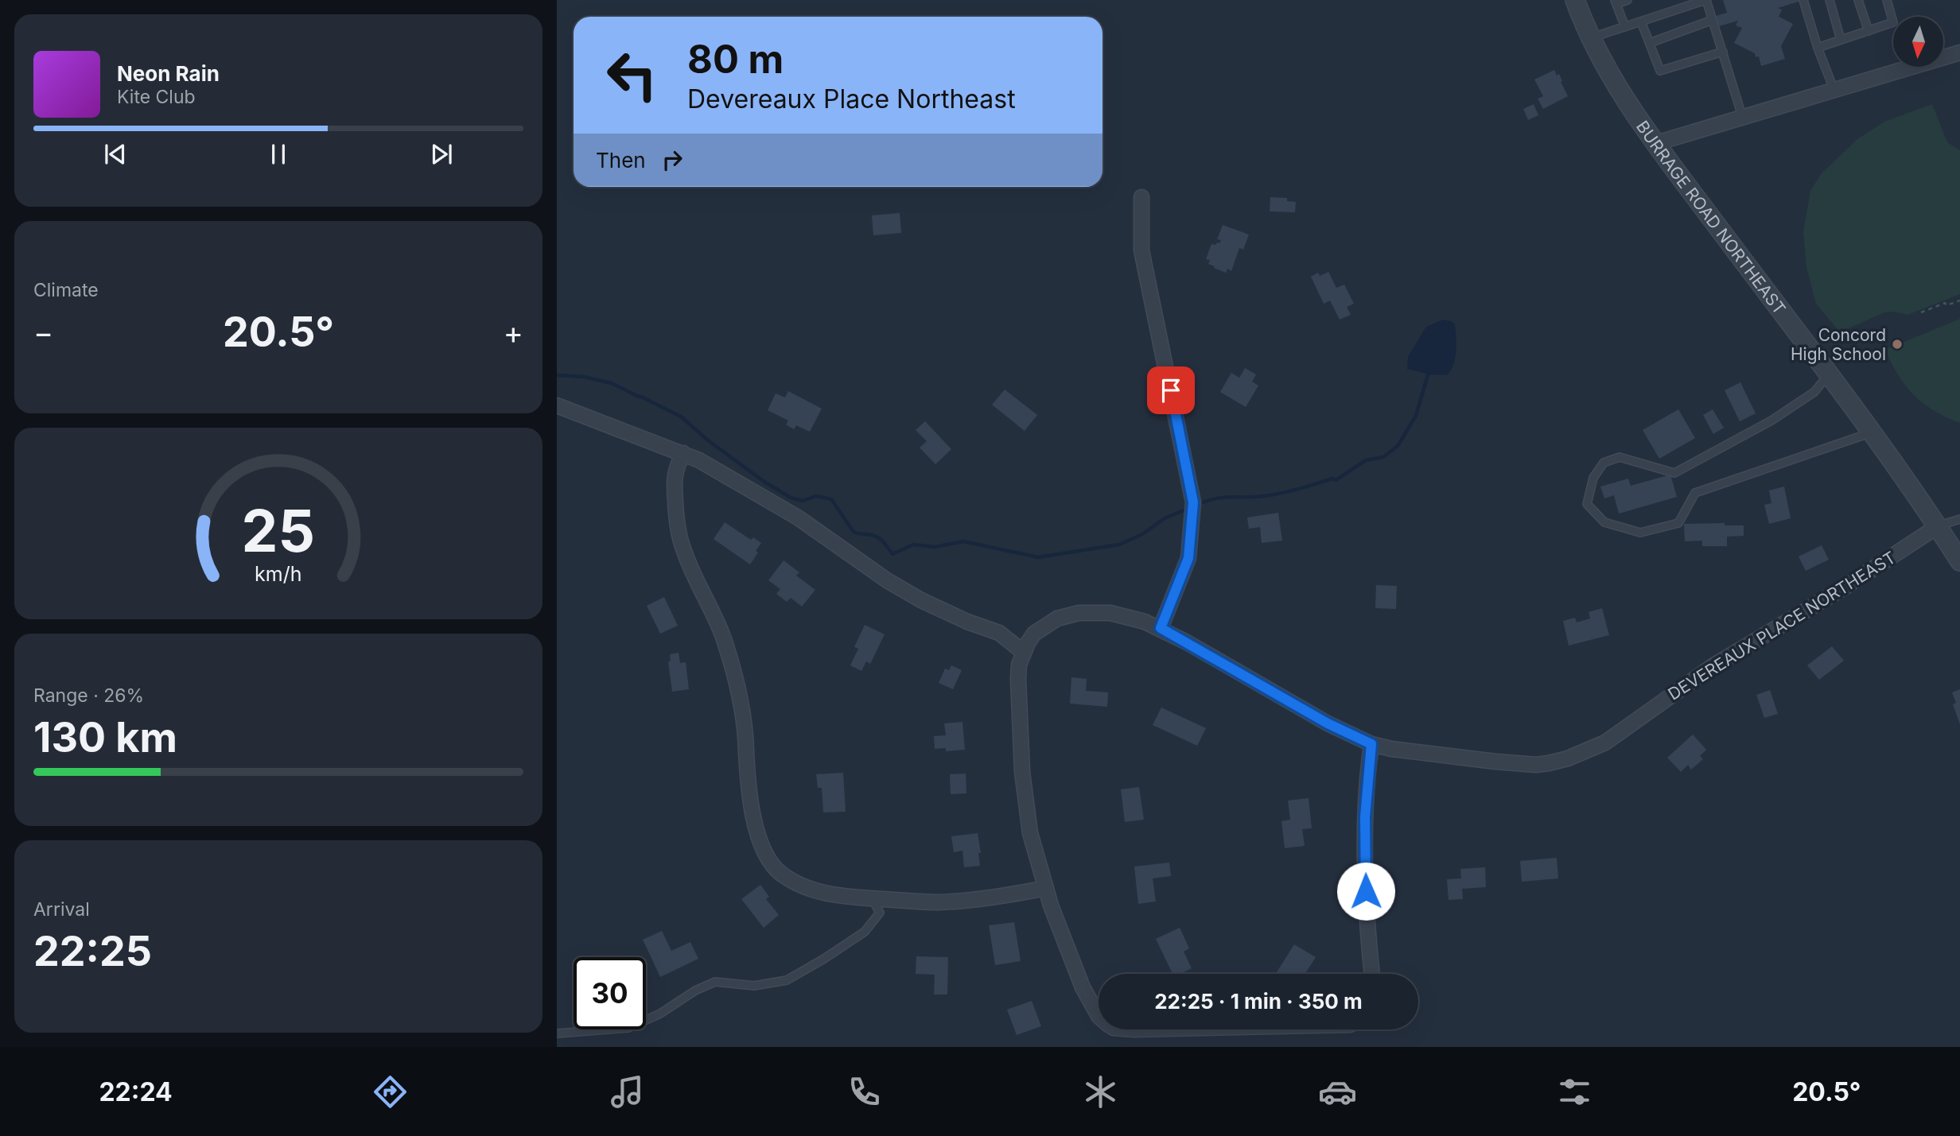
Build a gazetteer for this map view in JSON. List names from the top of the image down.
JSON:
{
  "streets": {
    "street": ["BURRAGE ROAD NORTHEAST", "DEVEREAUX PLACE NORTHEAST"]
  },
  "crossings": [
    ["BURRAGE ROAD NORTHEAST", "DEVEREAUX PLACE NORTHEAST"]
  ],
  "places": ["Concord High School"],
  "north": "bottom",
  "page": {
    "turn": ["80 m", "Devereaux Place Northeast"],
    "song": ["Neon Rain", "Kite Club"],
    "then": "Then",
    "tile": [
      "Climate",
      ["Range · 26%", "130 km"],
      ["Arrival", "22:25"]
    ],
    "heat": ["−", "20.5°", "+"],
    "limit": "30",
    "trip": "22:25 · 1 min · 350 m",
    "tabs": ["22:24", "20.5°"],
    "gauge": ["25", "km/h"]
  }
}
